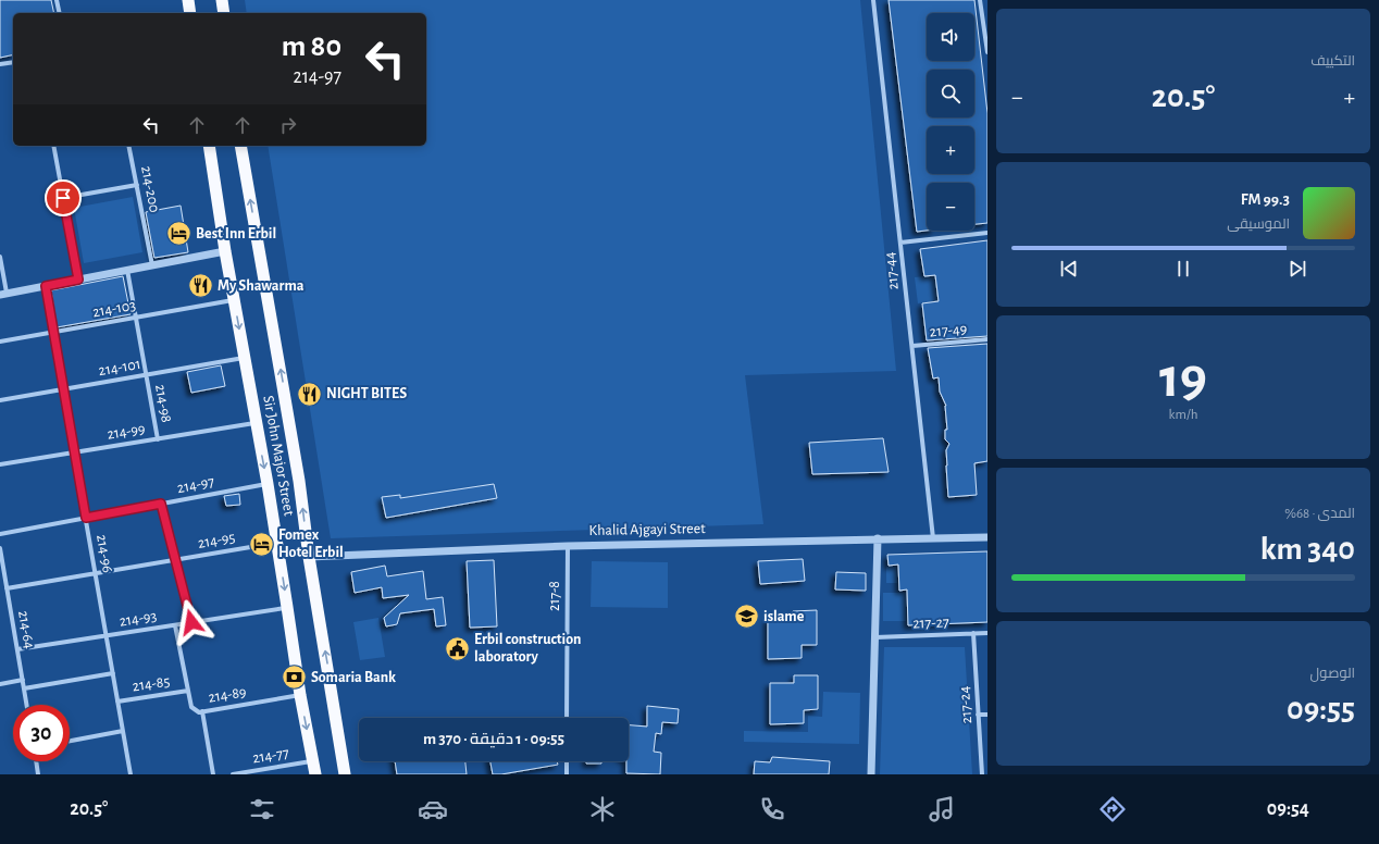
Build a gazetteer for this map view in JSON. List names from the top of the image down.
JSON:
{
  "streets": {
    "highway": ["Sir John Major Street"],
    "street": [
      "214-200",
      "217-44",
      "214-103",
      "217-49",
      "214-101",
      "214-98",
      "214-99",
      "214-97",
      "Khalid Ajgayi Street",
      "214-95",
      "214-96",
      "217-8",
      "214-93",
      "217-27",
      "214-64",
      "214-85",
      "214-89",
      "217-24",
      "214-77"
    ]
  },
  "crossings": [
    ["217-44", "217-49"],
    ["217-44", "Khalid Ajgayi Street"],
    ["214-103", "214-98"],
    ["214-103", "Sir John Major Street"],
    ["214-103", "214-96"],
    ["214-101", "214-98"],
    ["214-101", "Sir John Major Street"],
    ["214-101", "214-96"],
    ["214-98", "214-99"],
    ["214-99", "Sir John Major Street"],
    ["214-99", "214-96"],
    ["Sir John Major Street", "214-97"],
    ["Sir John Major Street", "Khalid Ajgayi Street"],
    ["Sir John Major Street", "214-95"],
    ["Sir John Major Street", "214-93"],
    ["Sir John Major Street", "214-89"],
    ["Sir John Major Street", "214-77"],
    ["214-97", "214-96"],
    ["Khalid Ajgayi Street", "217-8"],
    ["214-95", "214-96"],
    ["214-95", "214-64"],
    ["214-96", "214-93"],
    ["214-96", "214-85"],
    ["214-93", "214-64"],
    ["214-93", "214-89"],
    ["217-27", "217-24"],
    ["214-85", "214-89"]
  ],
  "places": {
    "hotel": ["Best Inn Erbil", "Fomex Hotel Erbil"],
    "restaurant": ["My Shawarma", "NIGHT BITES"],
    "school or university": ["islame"],
    "public building": ["Erbil construction laboratory"],
    "bank": ["Somaria Bank"]
  },
  "page": {
    "tile": [
      "التكييف",
      ["19", "km/h"],
      ["المدى · 68%", "340 km"],
      ["الوصول", "09:55"]
    ],
    "map_buttons": ["+", "−"],
    "turn": ["80 m", "214-97"],
    "heat": ["−", "20.5°", "+"],
    "song": ["99.3 FM", "الموسيقى"],
    "limit": "30",
    "trip": "09:55 · 1 دقيقة · 370 m",
    "tabs": ["09:54", "20.5°"]
  }
}
